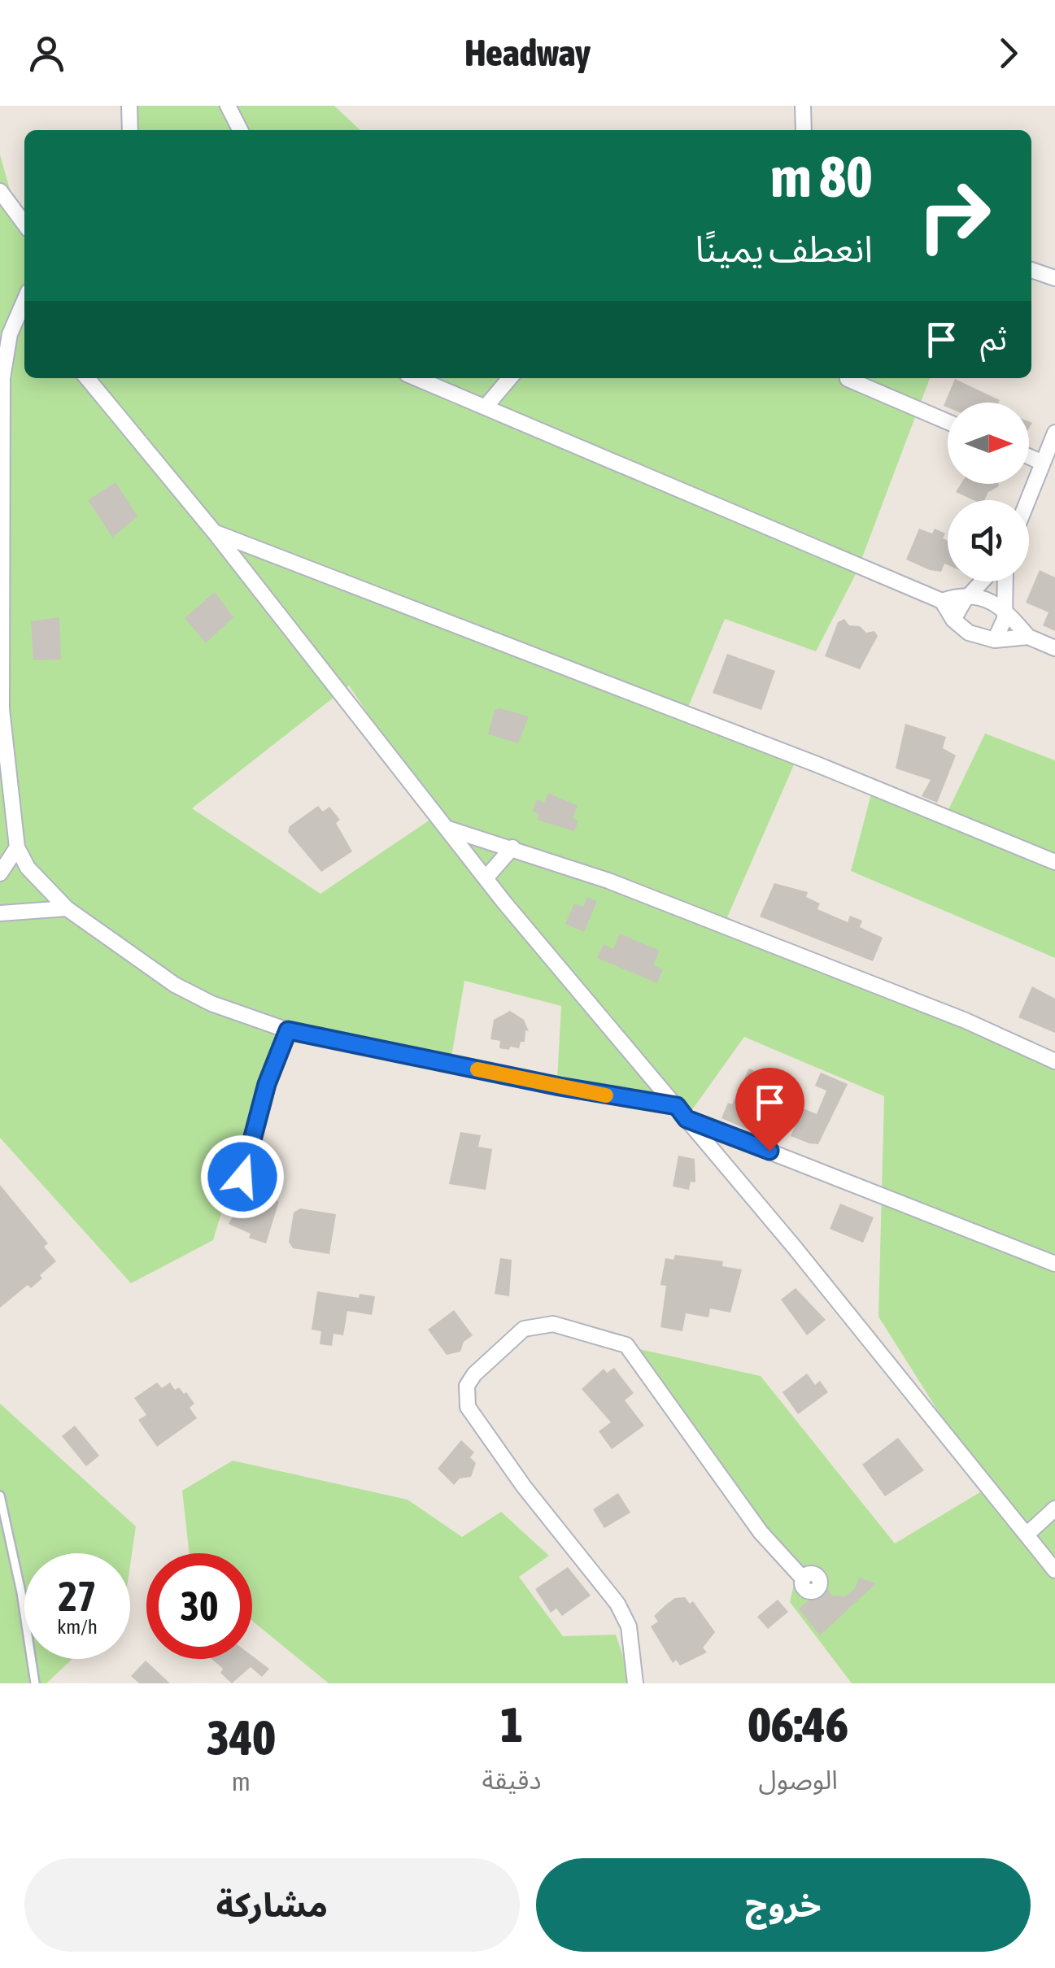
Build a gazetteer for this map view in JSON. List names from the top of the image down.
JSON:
{
  "north": "right",
  "page": {
    "header": "Headway",
    "turn": ["80 m", "انعطف يمينًا"],
    "then": "ثم",
    "speed": "27 km/h",
    "limit": "30",
    "eta": [
      "06:46",
      "الوصول",
      "1",
      "دقيقة",
      "340",
      "m"
    ],
    "buttons": ["خروج", "مشاركة"]
  }
}
